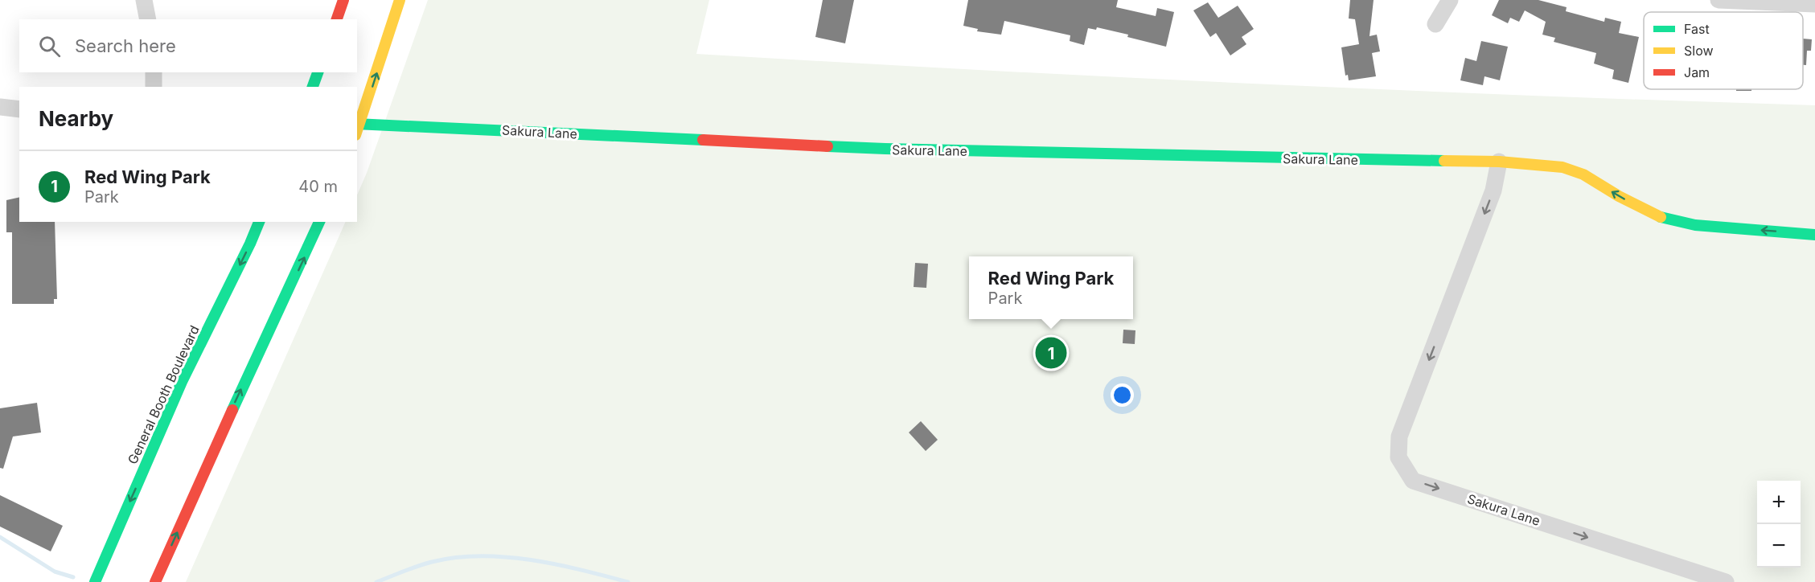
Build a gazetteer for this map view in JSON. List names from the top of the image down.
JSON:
{
  "streets": {
    "main road": ["Sakura Lane", "General Booth Boulevard"]
  },
  "legend": ["Fast", "Slow", "Jam"],
  "page": {
    "search": "Search here",
    "heading": "Nearby",
    "list": [
      {
        "mark": "1",
        "name": "Red Wing Park",
        "note": "Park",
        "value": "40 m"
      }
    ],
    "popup": ["Red Wing Park", "Park"],
    "pins": "1",
    "map_buttons": ["+", "−"]
  }
}
